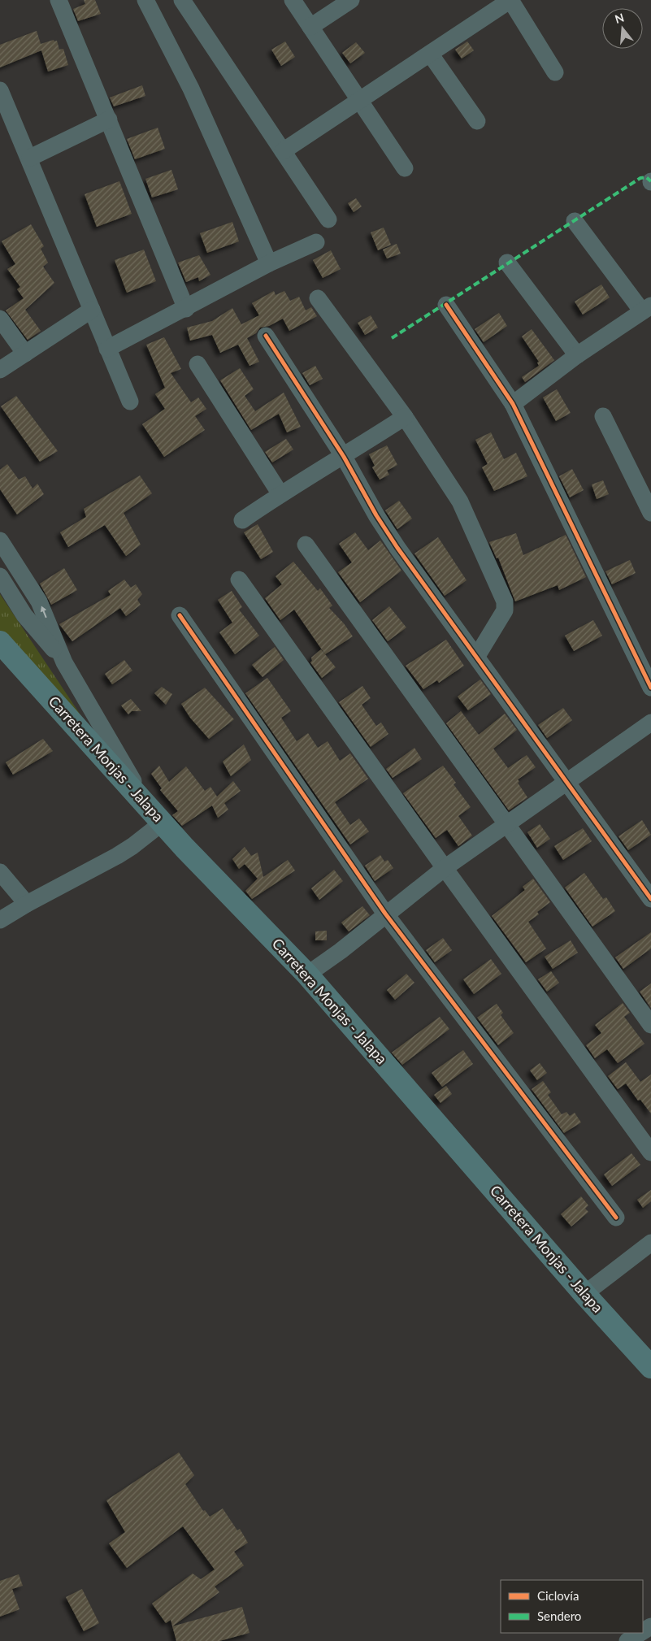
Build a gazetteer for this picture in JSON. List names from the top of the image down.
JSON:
{
  "streets": {
    "main road": ["Carretera Monjas - Jalapa"]
  },
  "legend": ["Ciclovía", "Sendero"],
  "north": "top"
}
